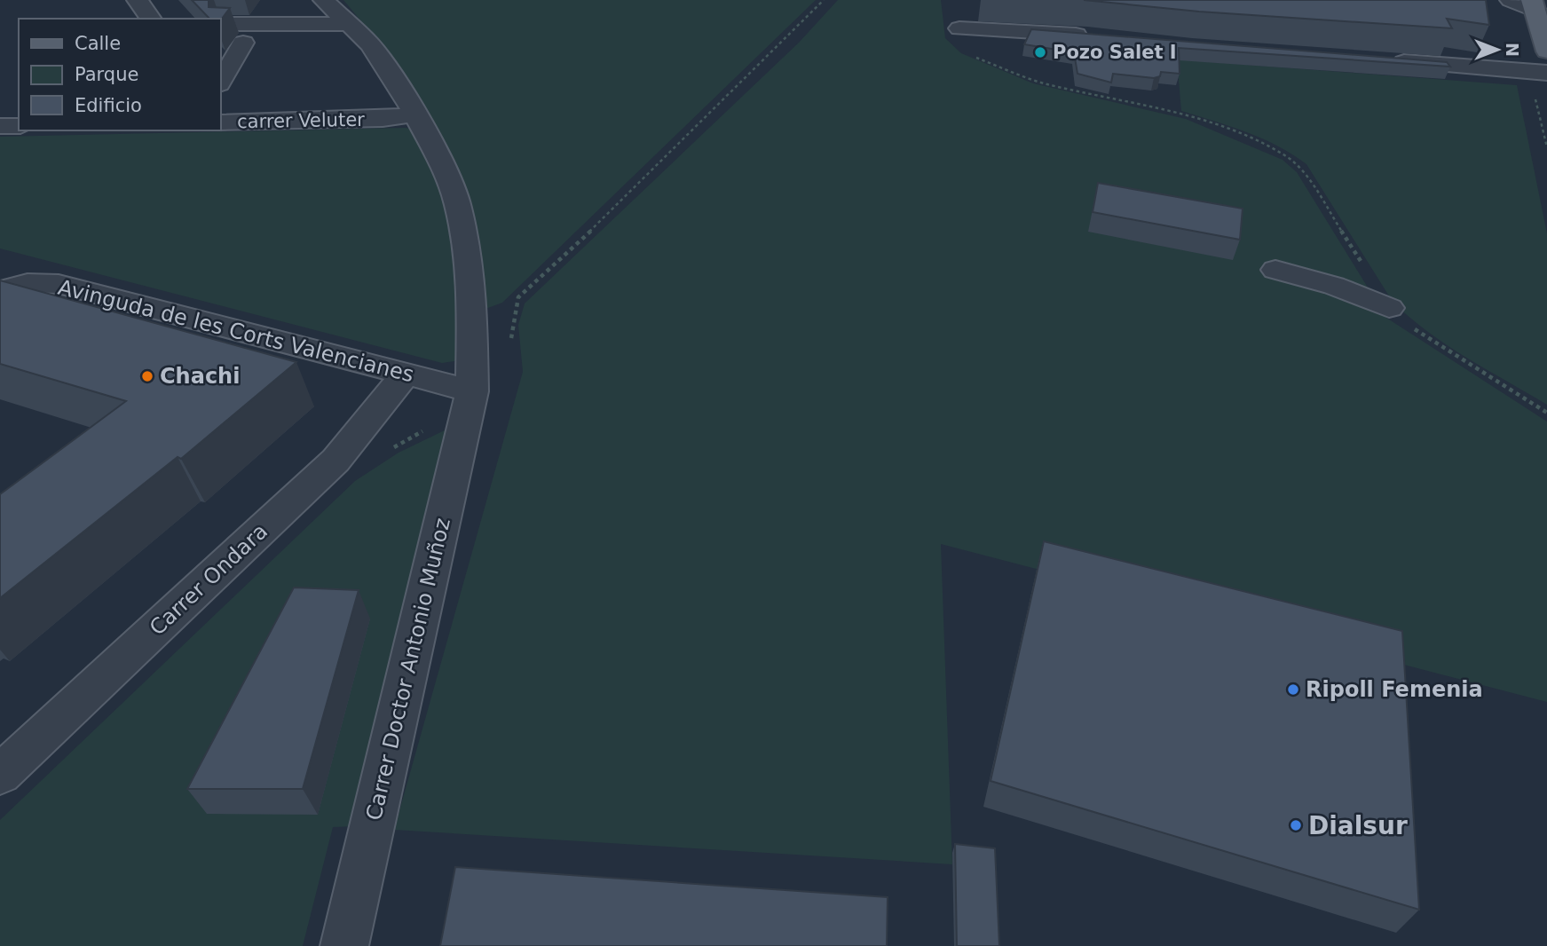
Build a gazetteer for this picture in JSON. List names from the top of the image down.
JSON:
{
  "streets": {
    "street": [
      "carrer Veluter",
      "Avinguda de les Corts Valencianes",
      "Carrer Ondara",
      "Carrer Doctor Antonio Muñoz"
    ]
  },
  "crossings": [
    ["carrer Veluter", "Carrer Doctor Antonio Muñoz"],
    ["Avinguda de les Corts Valencianes", "Carrer Ondara"],
    ["Avinguda de les Corts Valencianes", "Carrer Doctor Antonio Muñoz"]
  ],
  "places": [
    "Pozo Salet I",
    "Chachi",
    "Ripoll Femenia",
    "Dialsur"
  ],
  "legend": ["Calle", "Parque", "Edificio"],
  "north": "right"
}
